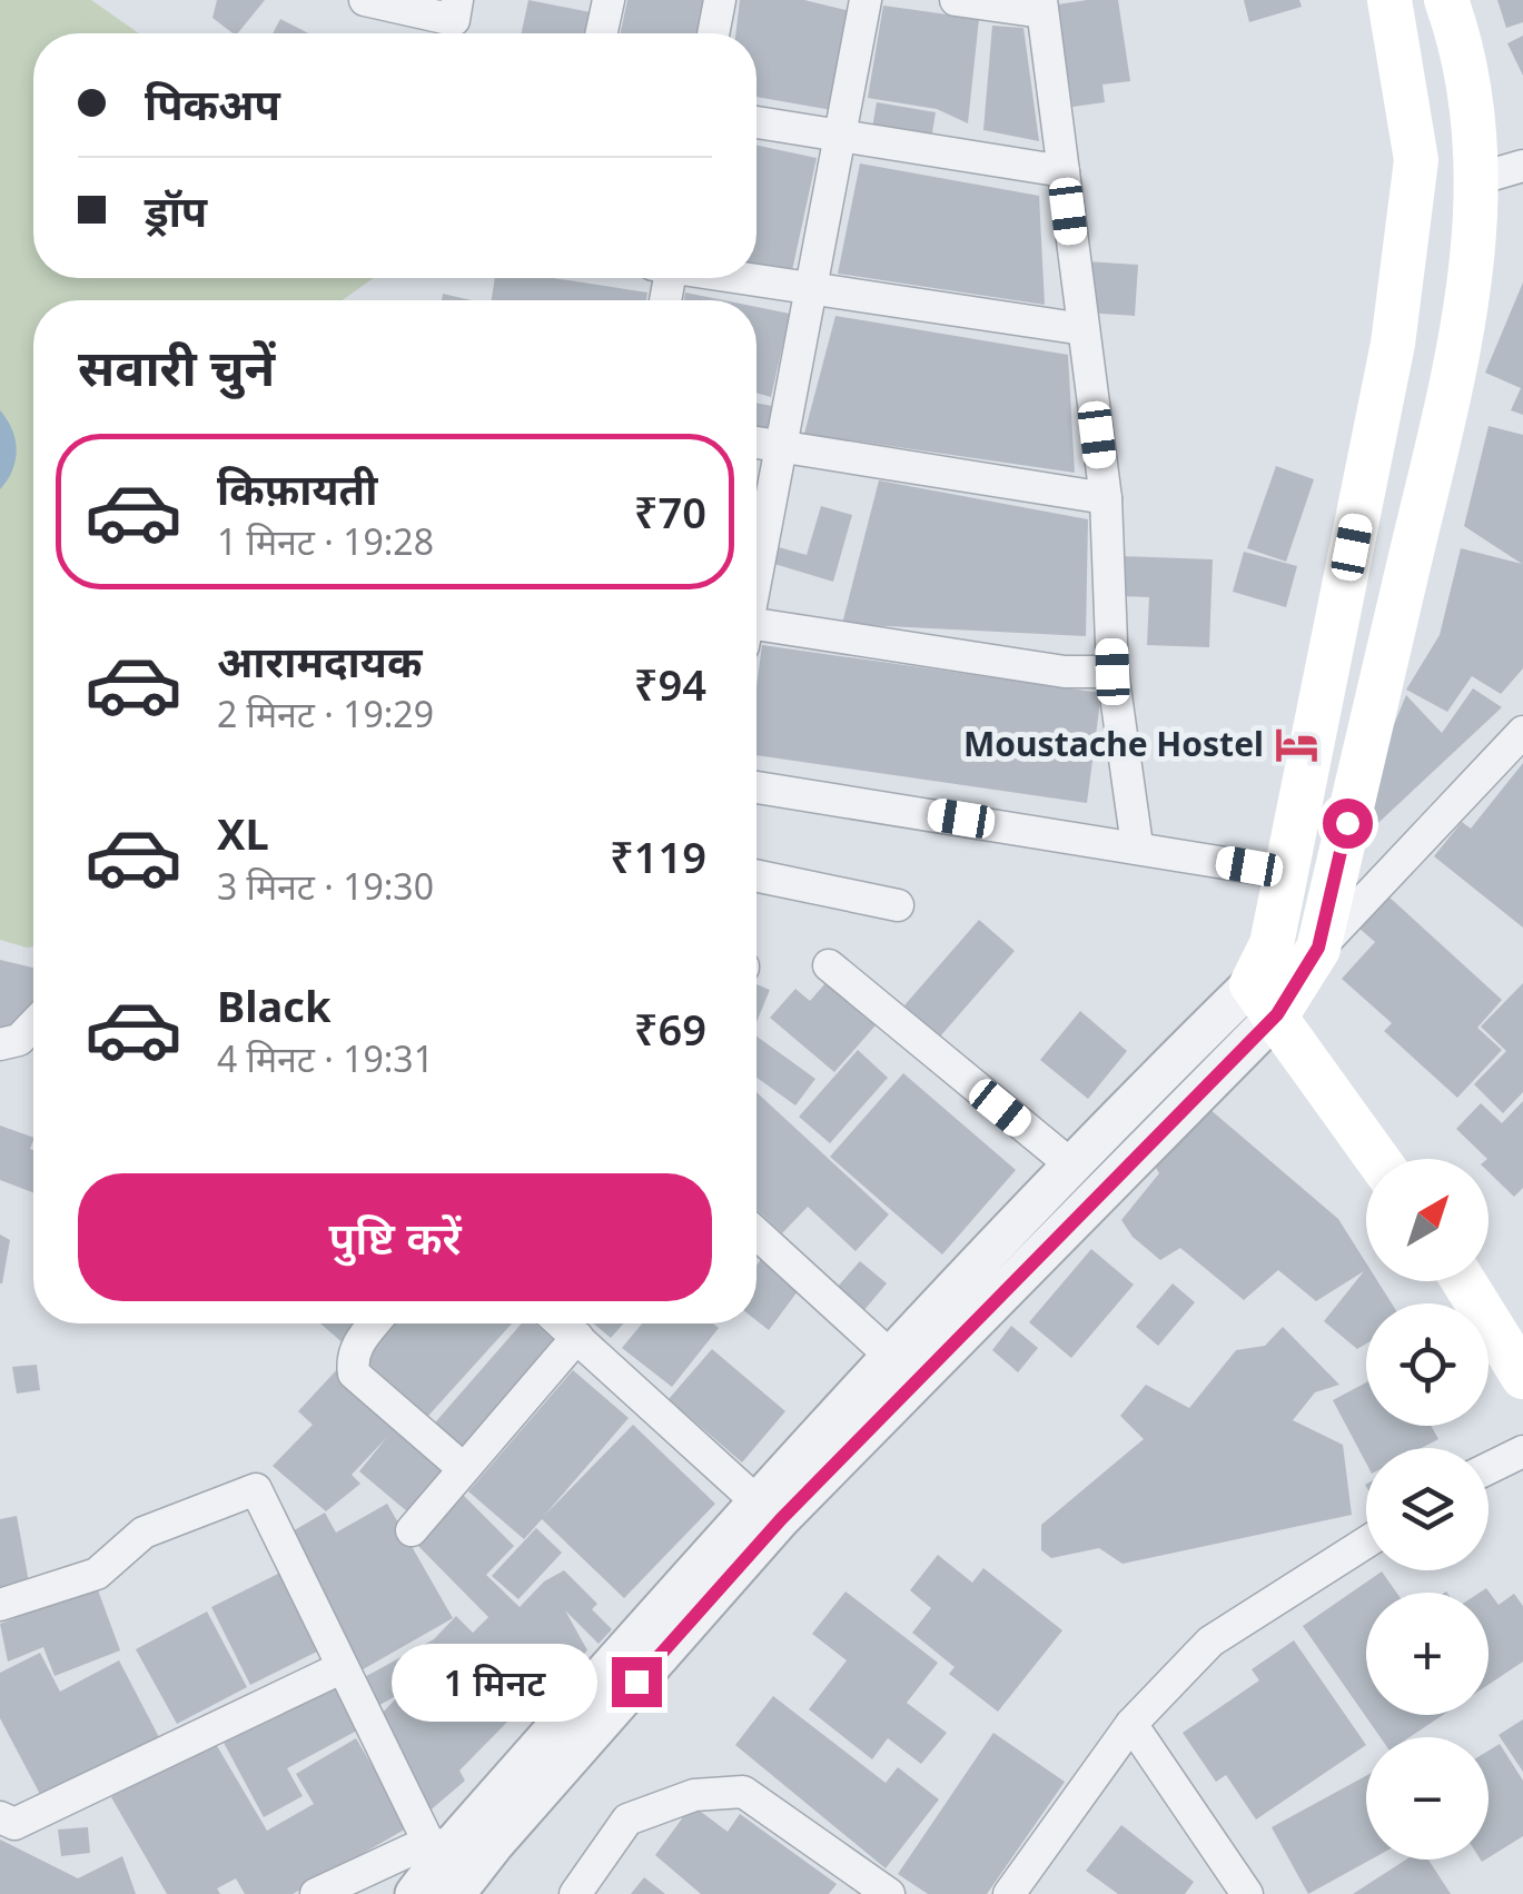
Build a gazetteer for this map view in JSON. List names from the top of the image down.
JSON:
{
  "places": {
    "hotel": ["Moustache Hostel"]
  },
  "north": "top right",
  "page": {
    "banner": ["पिकअप", "ड्रॉप"],
    "heading": "सवारी चुनें",
    "list": [
      {
        "name": "किफ़ायती",
        "note": "1 मिनट · 19:28",
        "value": "₹70"
      },
      {
        "name": "आरामदायक",
        "note": "2 मिनट · 19:29",
        "value": "₹94"
      },
      {
        "name": "XL",
        "note": "3 मिनट · 19:30",
        "value": "₹119"
      },
      {
        "name": "Black",
        "note": "4 मिनट · 19:31",
        "value": "₹69"
      }
    ],
    "buttons": "पुष्टि करें",
    "map_buttons": ["+", "−"],
    "bubble": "1 मिनट"
  }
}
